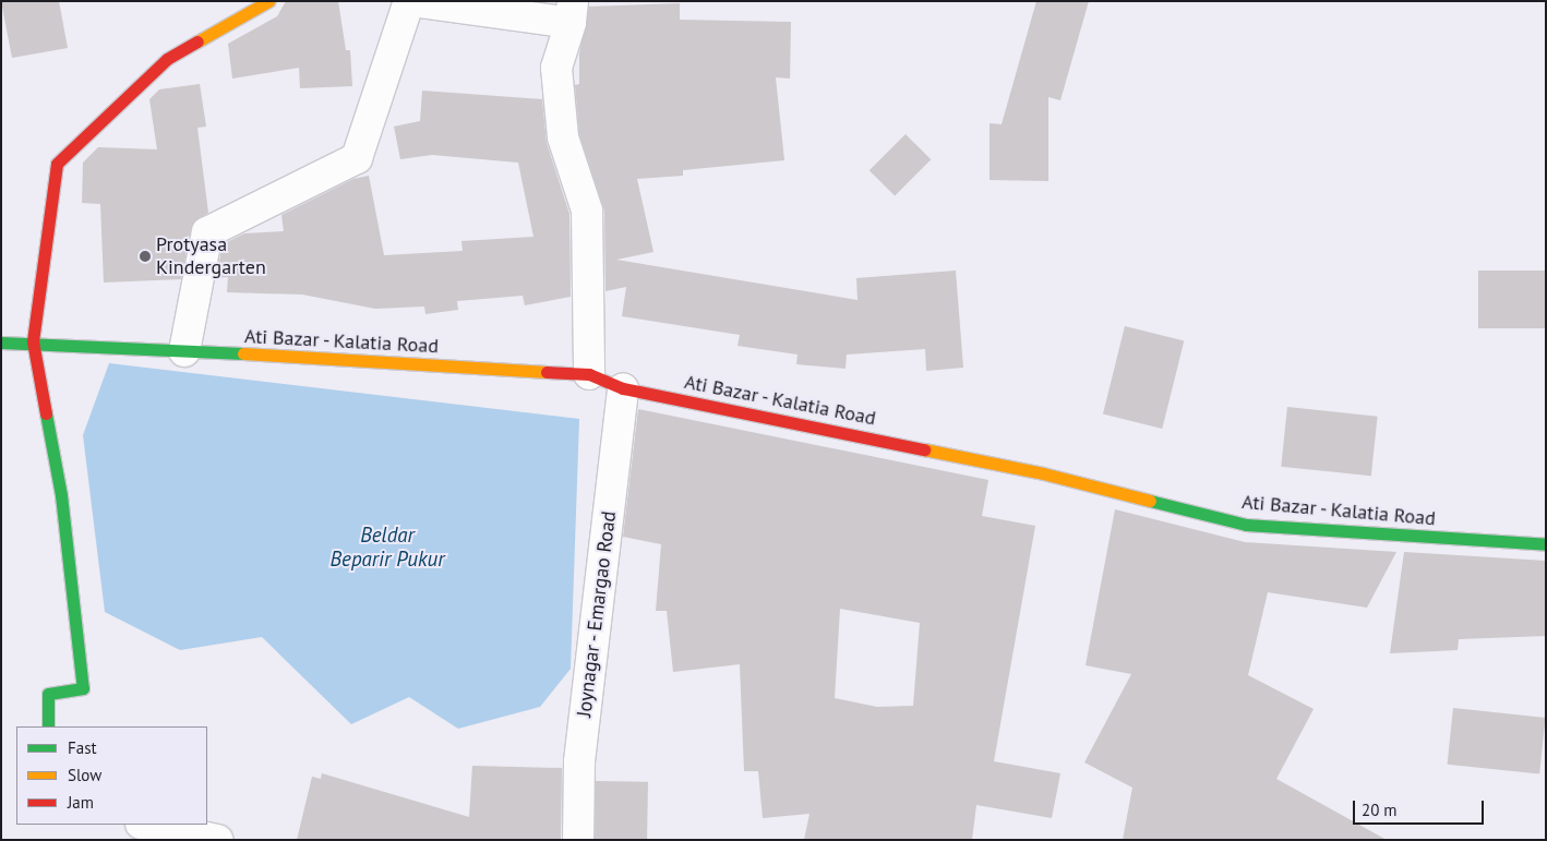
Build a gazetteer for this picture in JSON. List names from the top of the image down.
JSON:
{
  "streets": {
    "main road": ["Ati Bazar - Kalatia Road"],
    "street": ["Joynagar - Emargao Road"]
  },
  "crossings": [
    ["Ati Bazar - Kalatia Road", "Joynagar - Emargao Road"]
  ],
  "water": ["Beldar Beparir Pukur"],
  "places": ["Protyasa Kindergarten"],
  "legend": ["Fast", "Slow", "Jam"],
  "scale_bar": "20 m"
}
